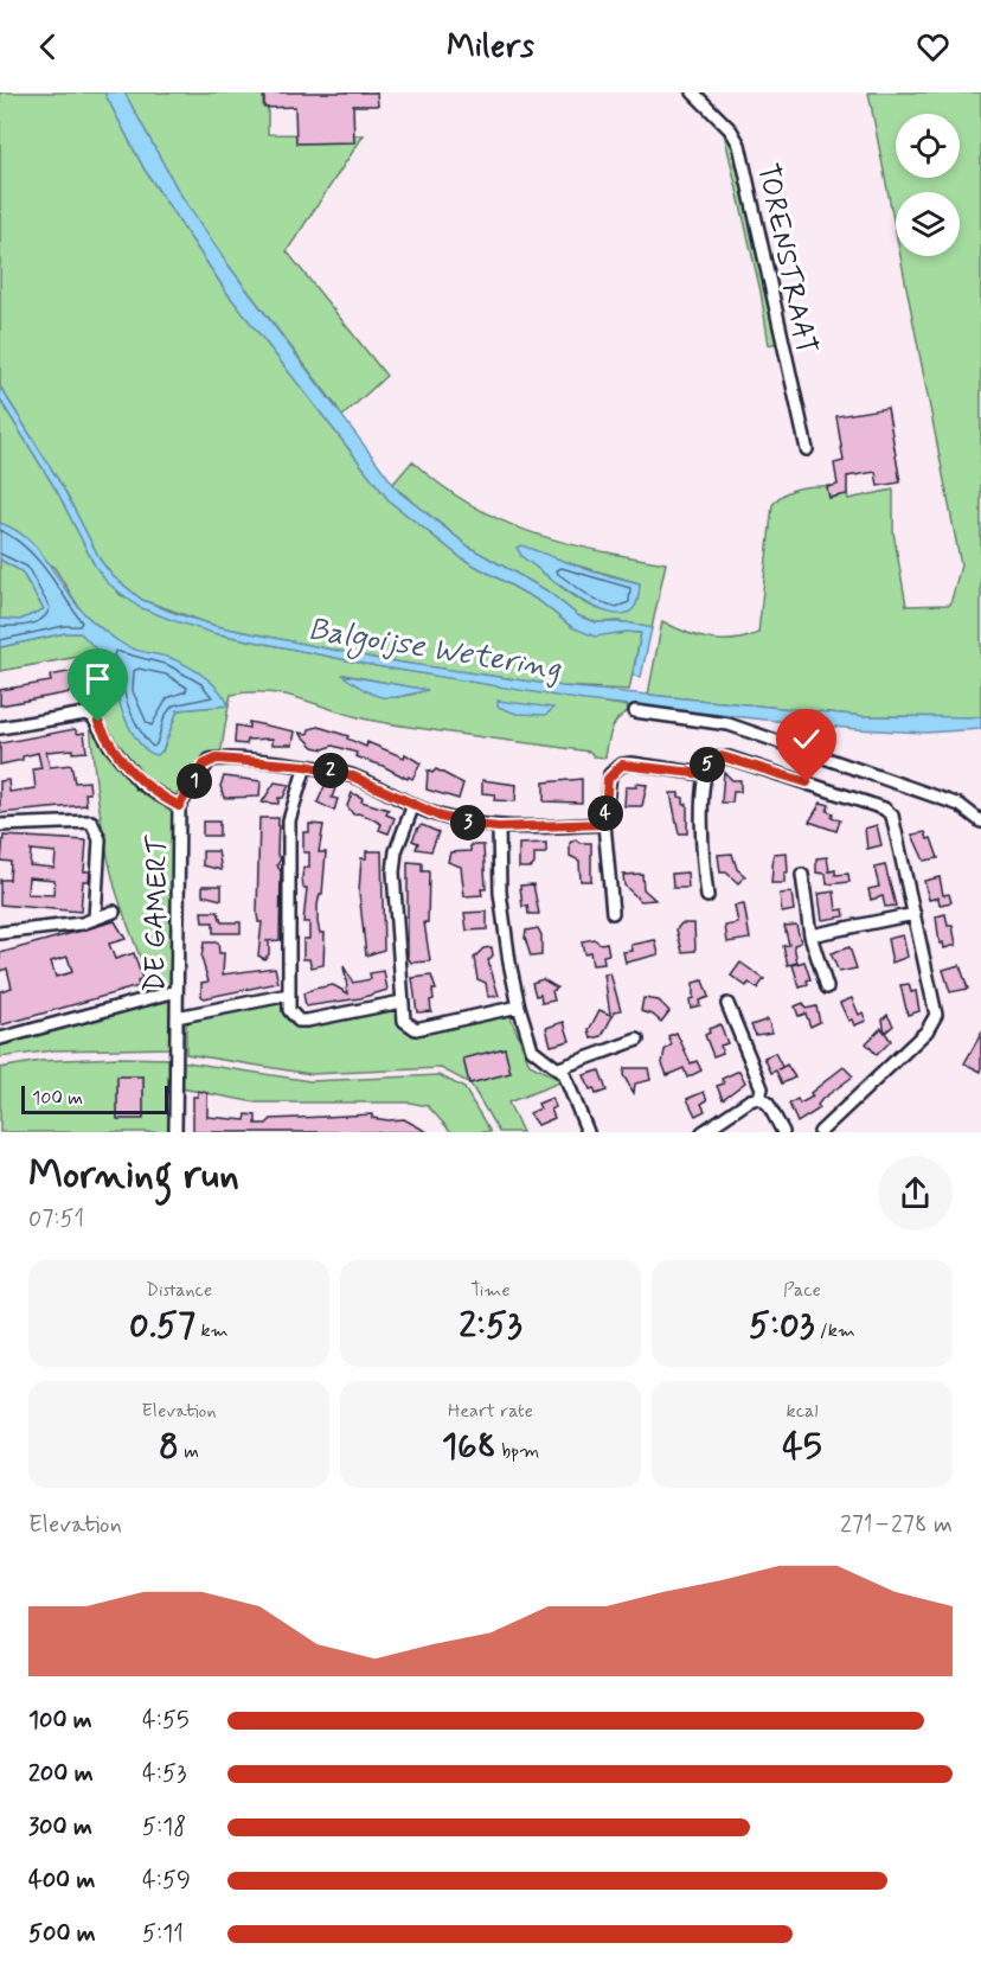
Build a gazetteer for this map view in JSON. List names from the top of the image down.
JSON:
{
  "streets": {
    "street": ["TORENSTRAAT", "DE GAMERT"]
  },
  "water": ["Balgoijse Wetering"],
  "scale_bar": "100 m",
  "page": {
    "header": "Milers",
    "pins": [
      "5",
      "2",
      "1",
      "4",
      "3"
    ],
    "scale": "100 m",
    "heading": ["Morning run", "07:51"],
    "stats": [
      ["Distance", "0.57 km"],
      ["Time", "2:53"],
      ["Pace", "5:03 /km"],
      ["Elevation", "8 m"],
      ["Heart rate", "168 bpm"],
      ["kcal", "45"]
    ],
    "chart": ["Elevation", "271–278 m"],
    "list": [
      {
        "name": "100 m",
        "note": "4:55"
      },
      {
        "name": "200 m",
        "note": "4:53"
      },
      {
        "name": "300 m",
        "note": "5:18"
      },
      {
        "name": "400 m",
        "note": "4:59"
      },
      {
        "name": "500 m",
        "note": "5:11"
      }
    ]
  }
}
